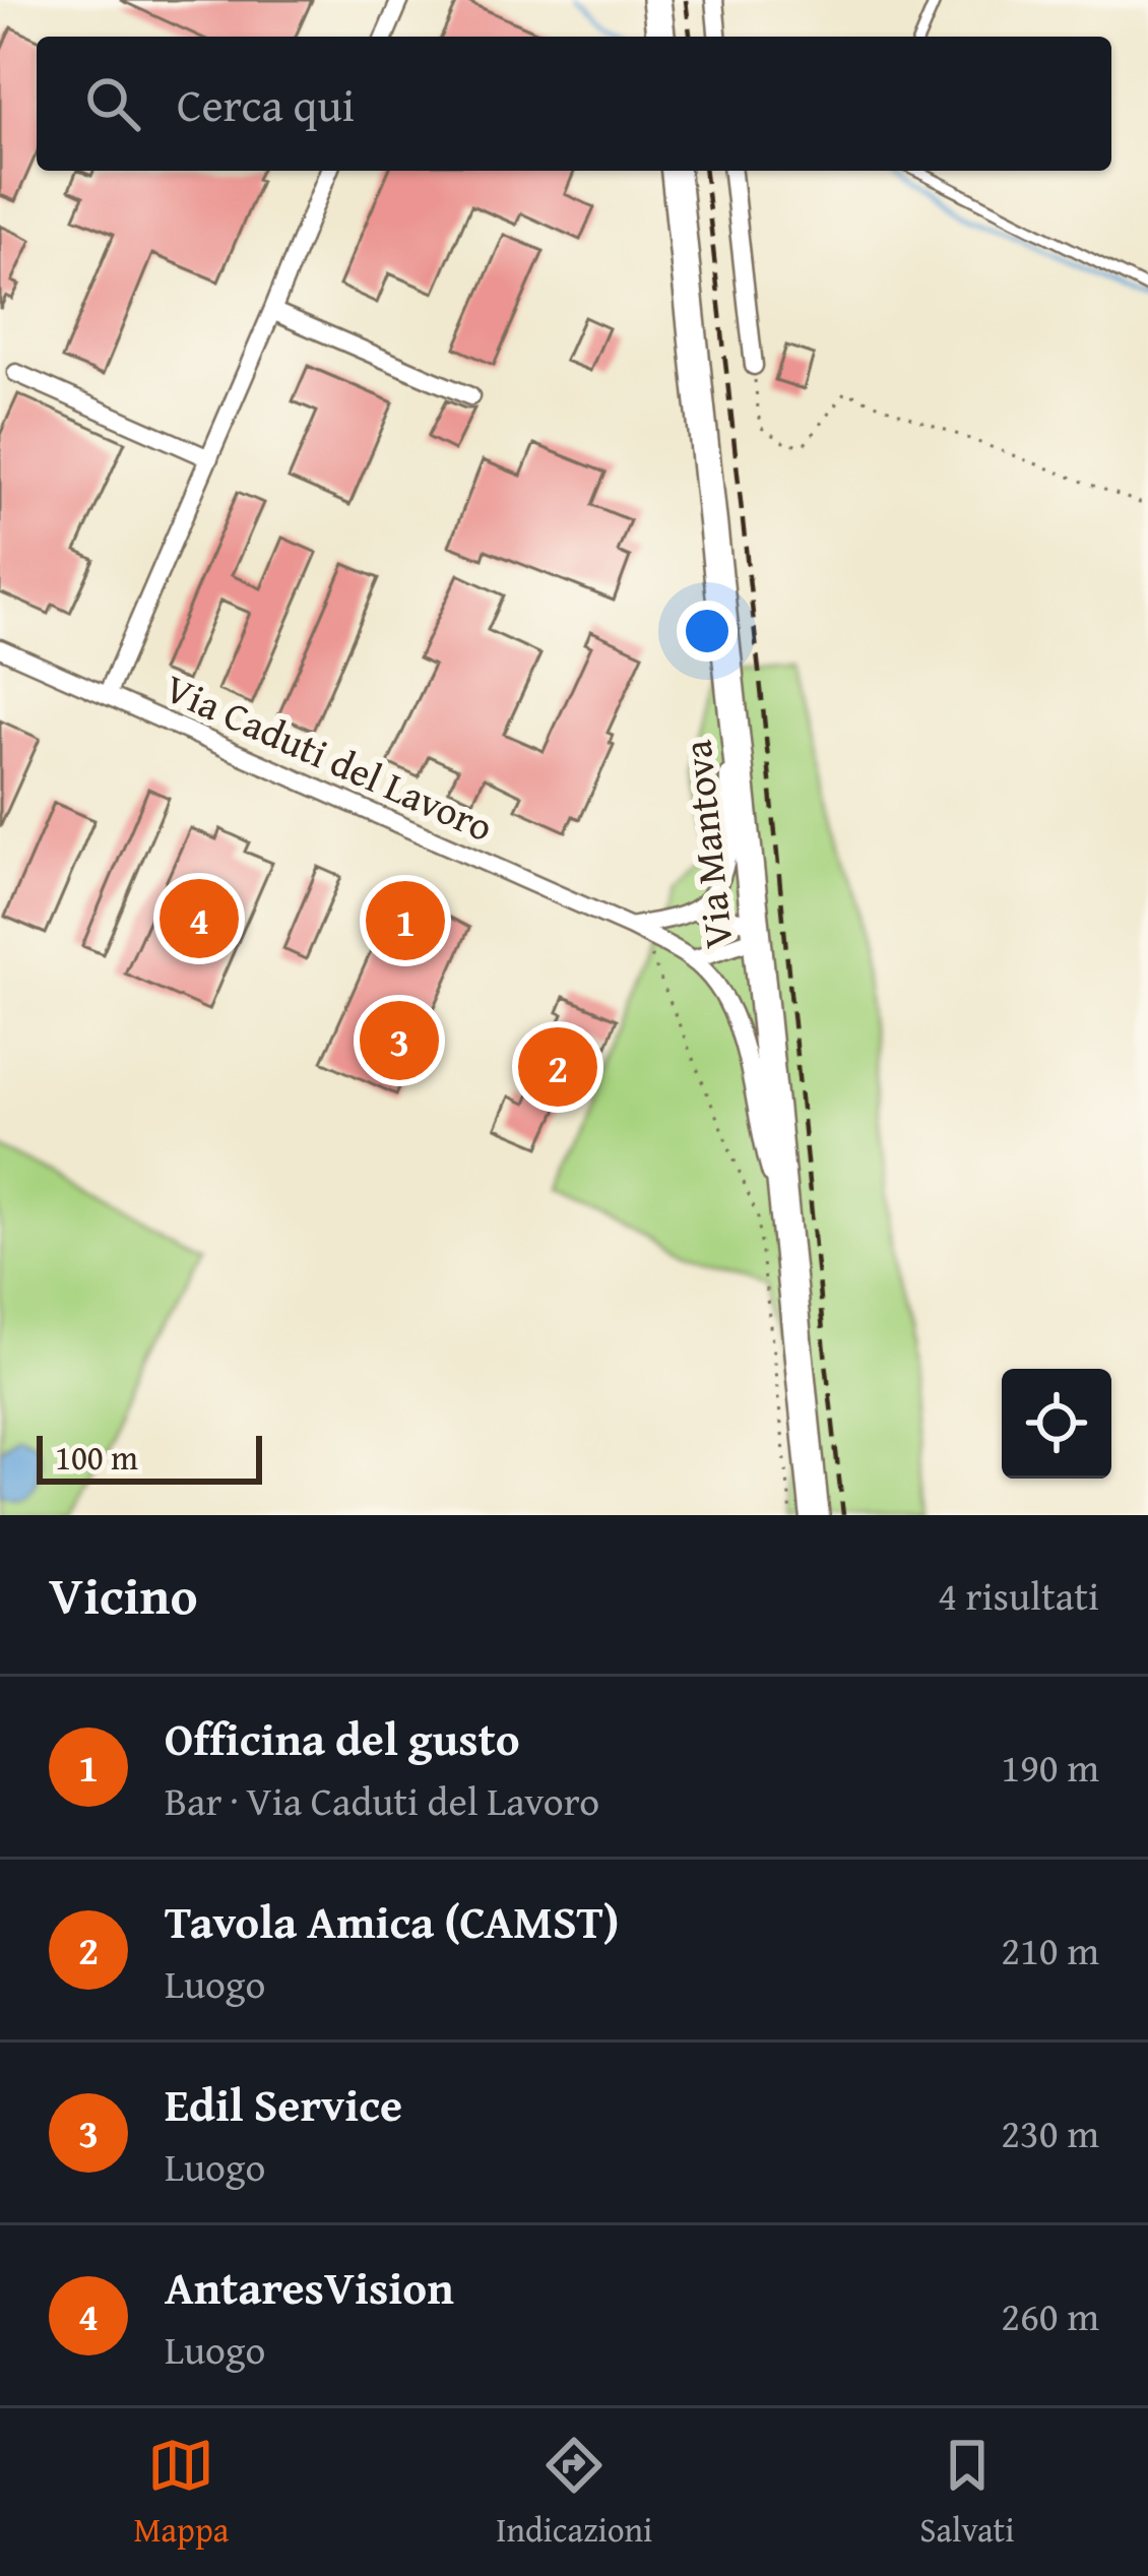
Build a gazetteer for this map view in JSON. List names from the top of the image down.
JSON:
{
  "streets": {
    "main road": ["Via Mantova"],
    "street": ["Via Caduti del Lavoro"]
  },
  "crossings": [
    ["Via Caduti del Lavoro", "Via Mantova"]
  ],
  "scale_bar": "100 m",
  "page": {
    "search": "Cerca qui",
    "pins": [
      "4",
      "1",
      "3",
      "2"
    ],
    "scale": "100 m",
    "heading": ["Vicino", "4 risultati"],
    "list": [
      {
        "mark": "1",
        "name": "Officina del gusto",
        "note": "Bar · Via Caduti del Lavoro",
        "value": "190 m"
      },
      {
        "mark": "2",
        "name": "Tavola Amica (CAMST)",
        "note": "Luogo",
        "value": "210 m"
      },
      {
        "mark": "3",
        "name": "Edil Service",
        "note": "Luogo",
        "value": "230 m"
      },
      {
        "mark": "4",
        "name": "AntaresVision",
        "note": "Luogo",
        "value": "260 m"
      }
    ],
    "nav": ["Mappa", "Indicazioni", "Salvati"]
  }
}
